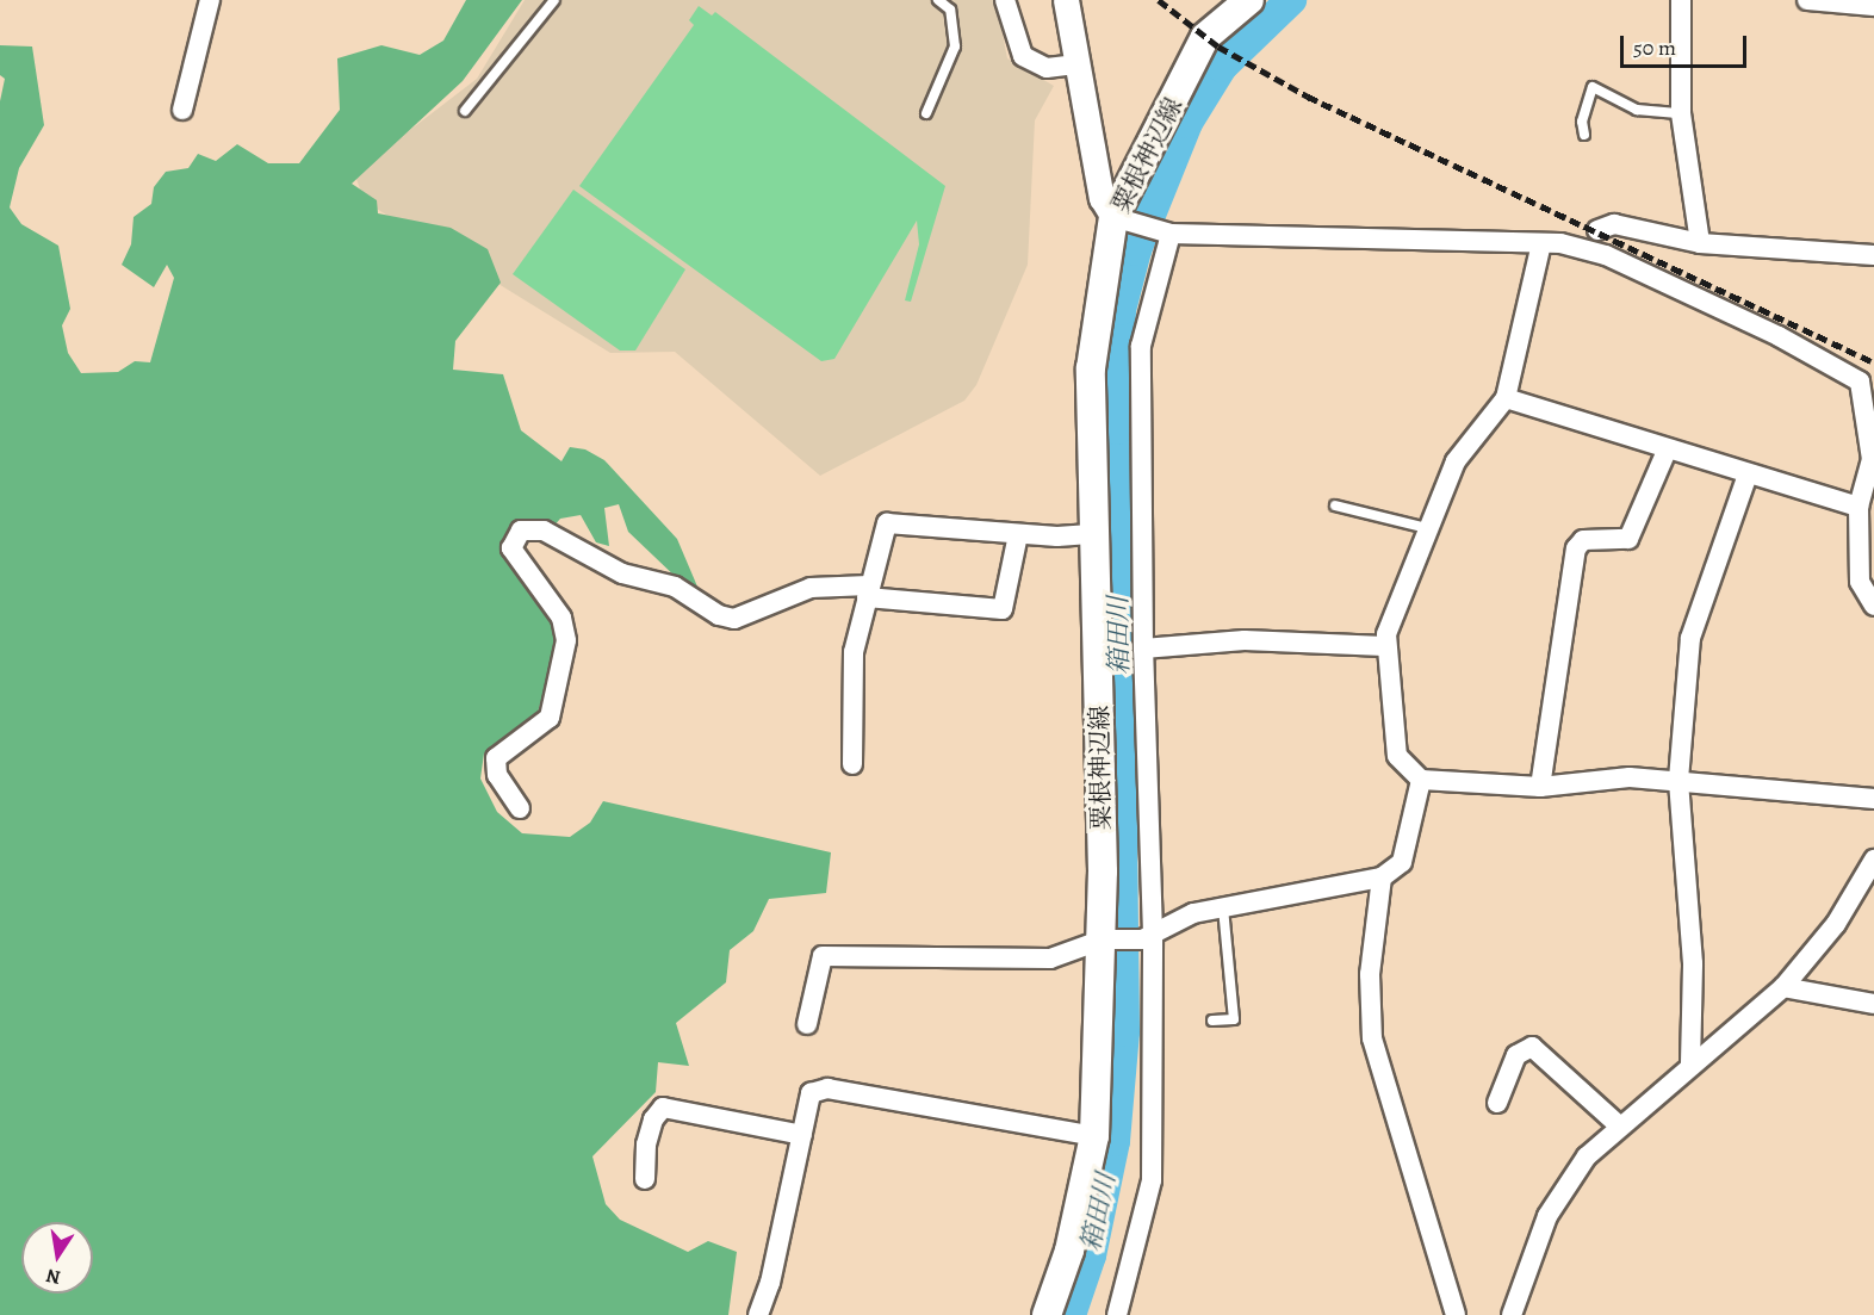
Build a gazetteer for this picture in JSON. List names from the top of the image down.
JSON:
{
  "streets": {
    "main road": ["粟根神辺線"]
  },
  "water": ["箱田川"],
  "scale_bar": "50 m",
  "north": "bottom"
}
